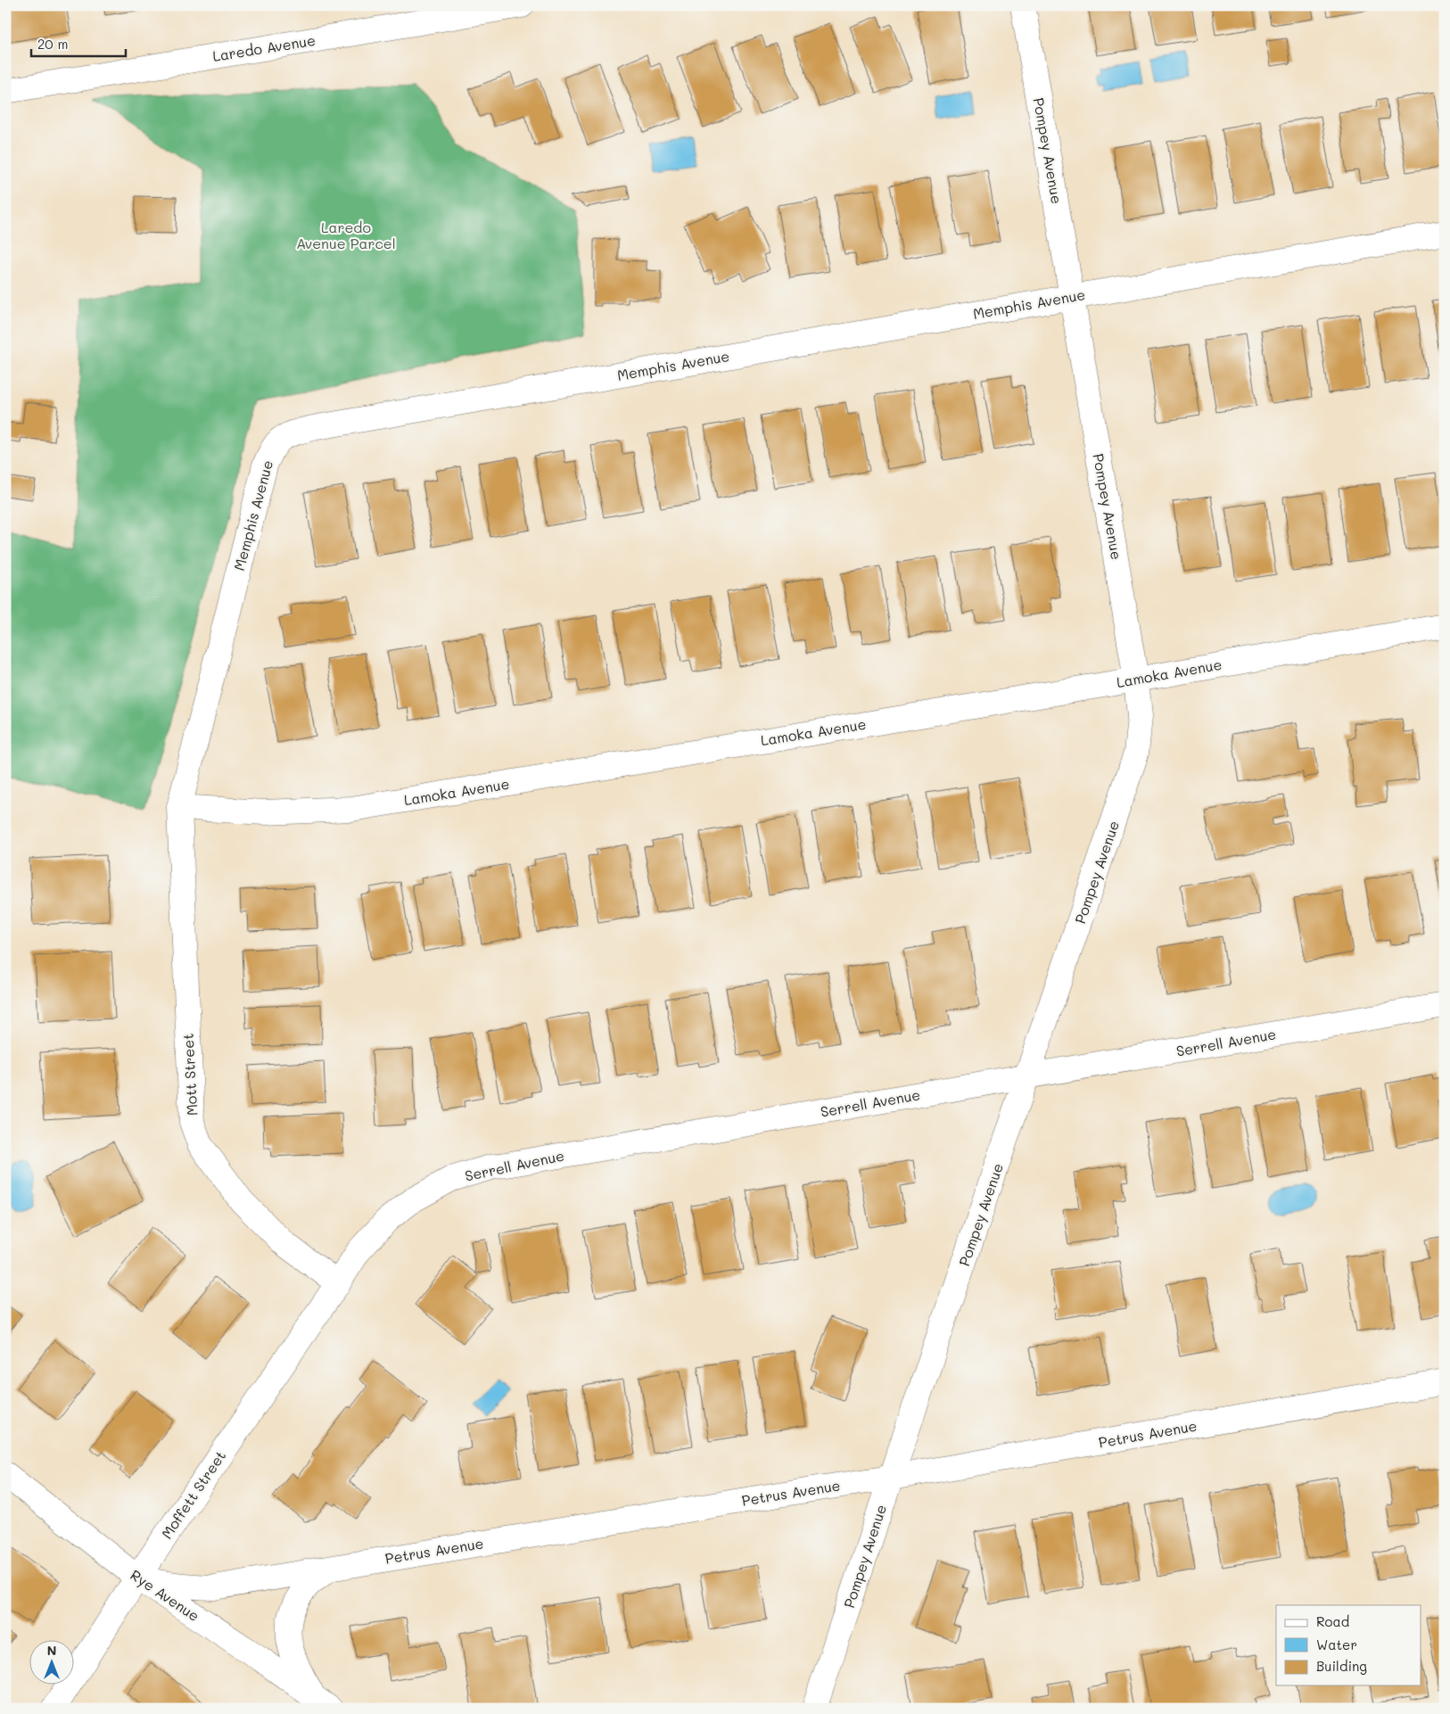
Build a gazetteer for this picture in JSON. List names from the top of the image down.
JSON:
{
  "streets": {
    "street": [
      "Laredo Avenue",
      "Pompey Avenue",
      "Memphis Avenue",
      "Lamoka Avenue",
      "Serrell Avenue",
      "Mott Street",
      "Petrus Avenue",
      "Moffett Street",
      "Rye Avenue"
    ]
  },
  "crossings": [
    ["Pompey Avenue", "Memphis Avenue"],
    ["Pompey Avenue", "Lamoka Avenue"],
    ["Pompey Avenue", "Serrell Avenue"],
    ["Pompey Avenue", "Petrus Avenue"],
    ["Memphis Avenue", "Lamoka Avenue"],
    ["Memphis Avenue", "Mott Street"],
    ["Lamoka Avenue", "Mott Street"],
    ["Serrell Avenue", "Mott Street"],
    ["Serrell Avenue", "Moffett Street"],
    ["Mott Street", "Moffett Street"],
    ["Petrus Avenue", "Moffett Street"],
    ["Petrus Avenue", "Rye Avenue"],
    ["Moffett Street", "Rye Avenue"]
  ],
  "parks": ["Laredo Avenue Parcel"],
  "legend": ["Road", "Water", "Building"],
  "scale_bar": "20 m",
  "north": "top"
}
